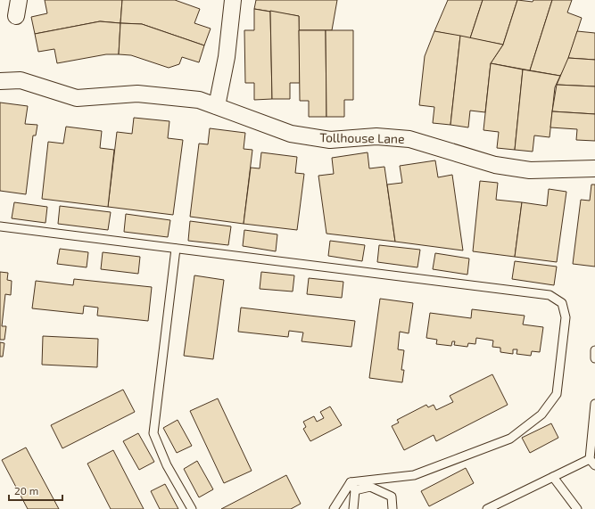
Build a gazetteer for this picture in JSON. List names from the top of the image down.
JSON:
{
  "streets": {
    "street": ["Tollhouse Lane"]
  },
  "scale_bar": "20 m"
}
